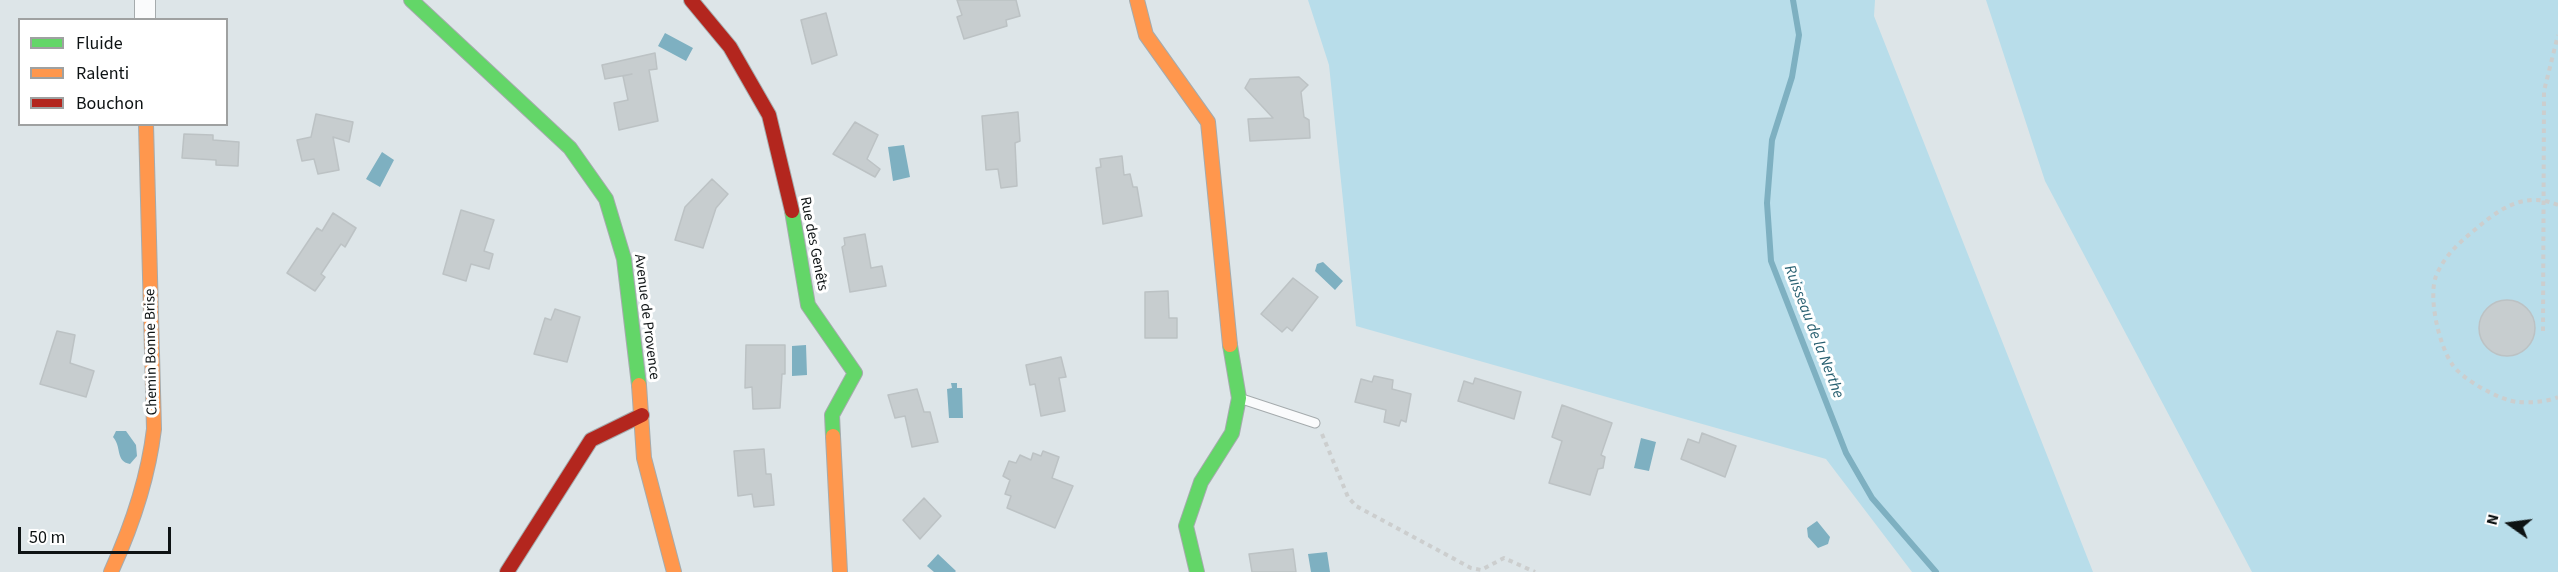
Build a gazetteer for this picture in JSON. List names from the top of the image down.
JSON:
{
  "streets": {
    "street": ["Rue des Genêts", "Avenue de Provence", "Chemin Bonne Brise"]
  },
  "water": ["Ruisseau de la Nerthe"],
  "legend": ["Fluide", "Ralenti", "Bouchon"],
  "scale_bar": "50 m",
  "north": "left"
}
